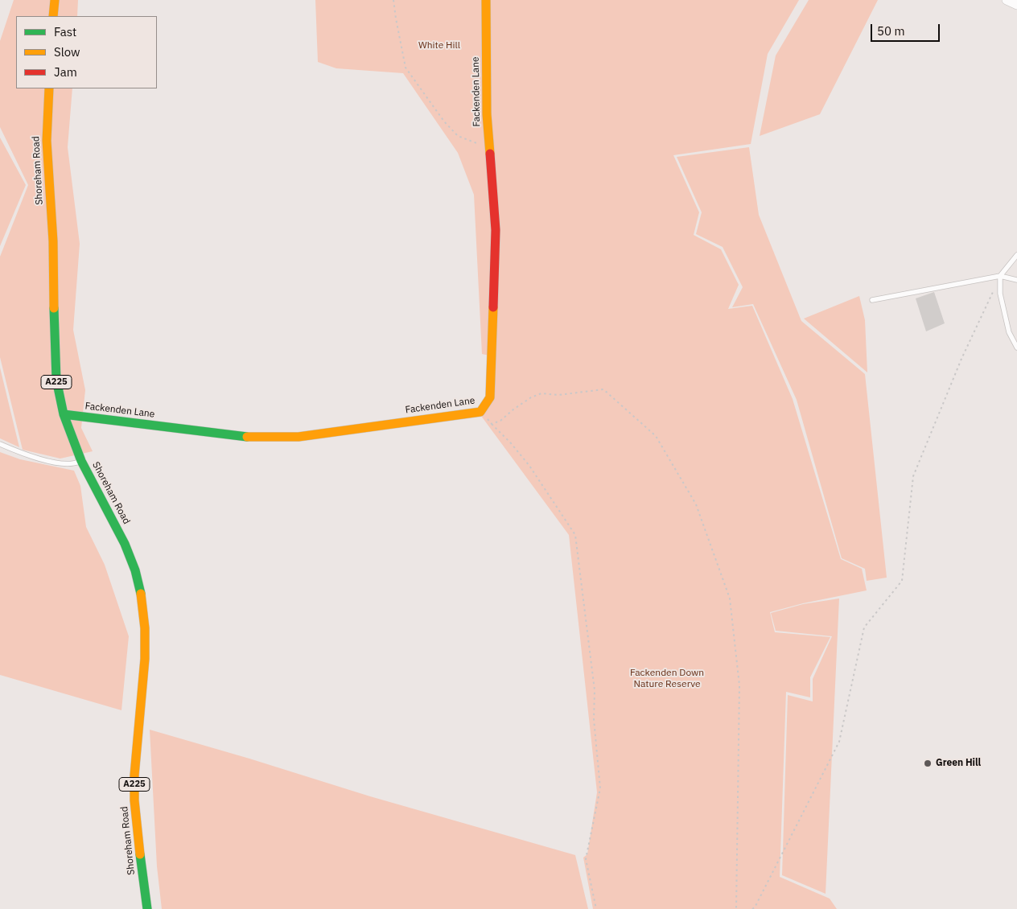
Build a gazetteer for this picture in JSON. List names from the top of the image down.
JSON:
{
  "streets": {
    "main road": ["Fackenden Lane", "Shoreham Road", "A225"]
  },
  "crossings": [
    ["Fackenden Lane", "Shoreham Road"]
  ],
  "parks": ["White Hill", "Fackenden Down Nature Reserve"],
  "places": ["Green Hill"],
  "legend": ["Fast", "Slow", "Jam"],
  "scale_bar": "50 m"
}
